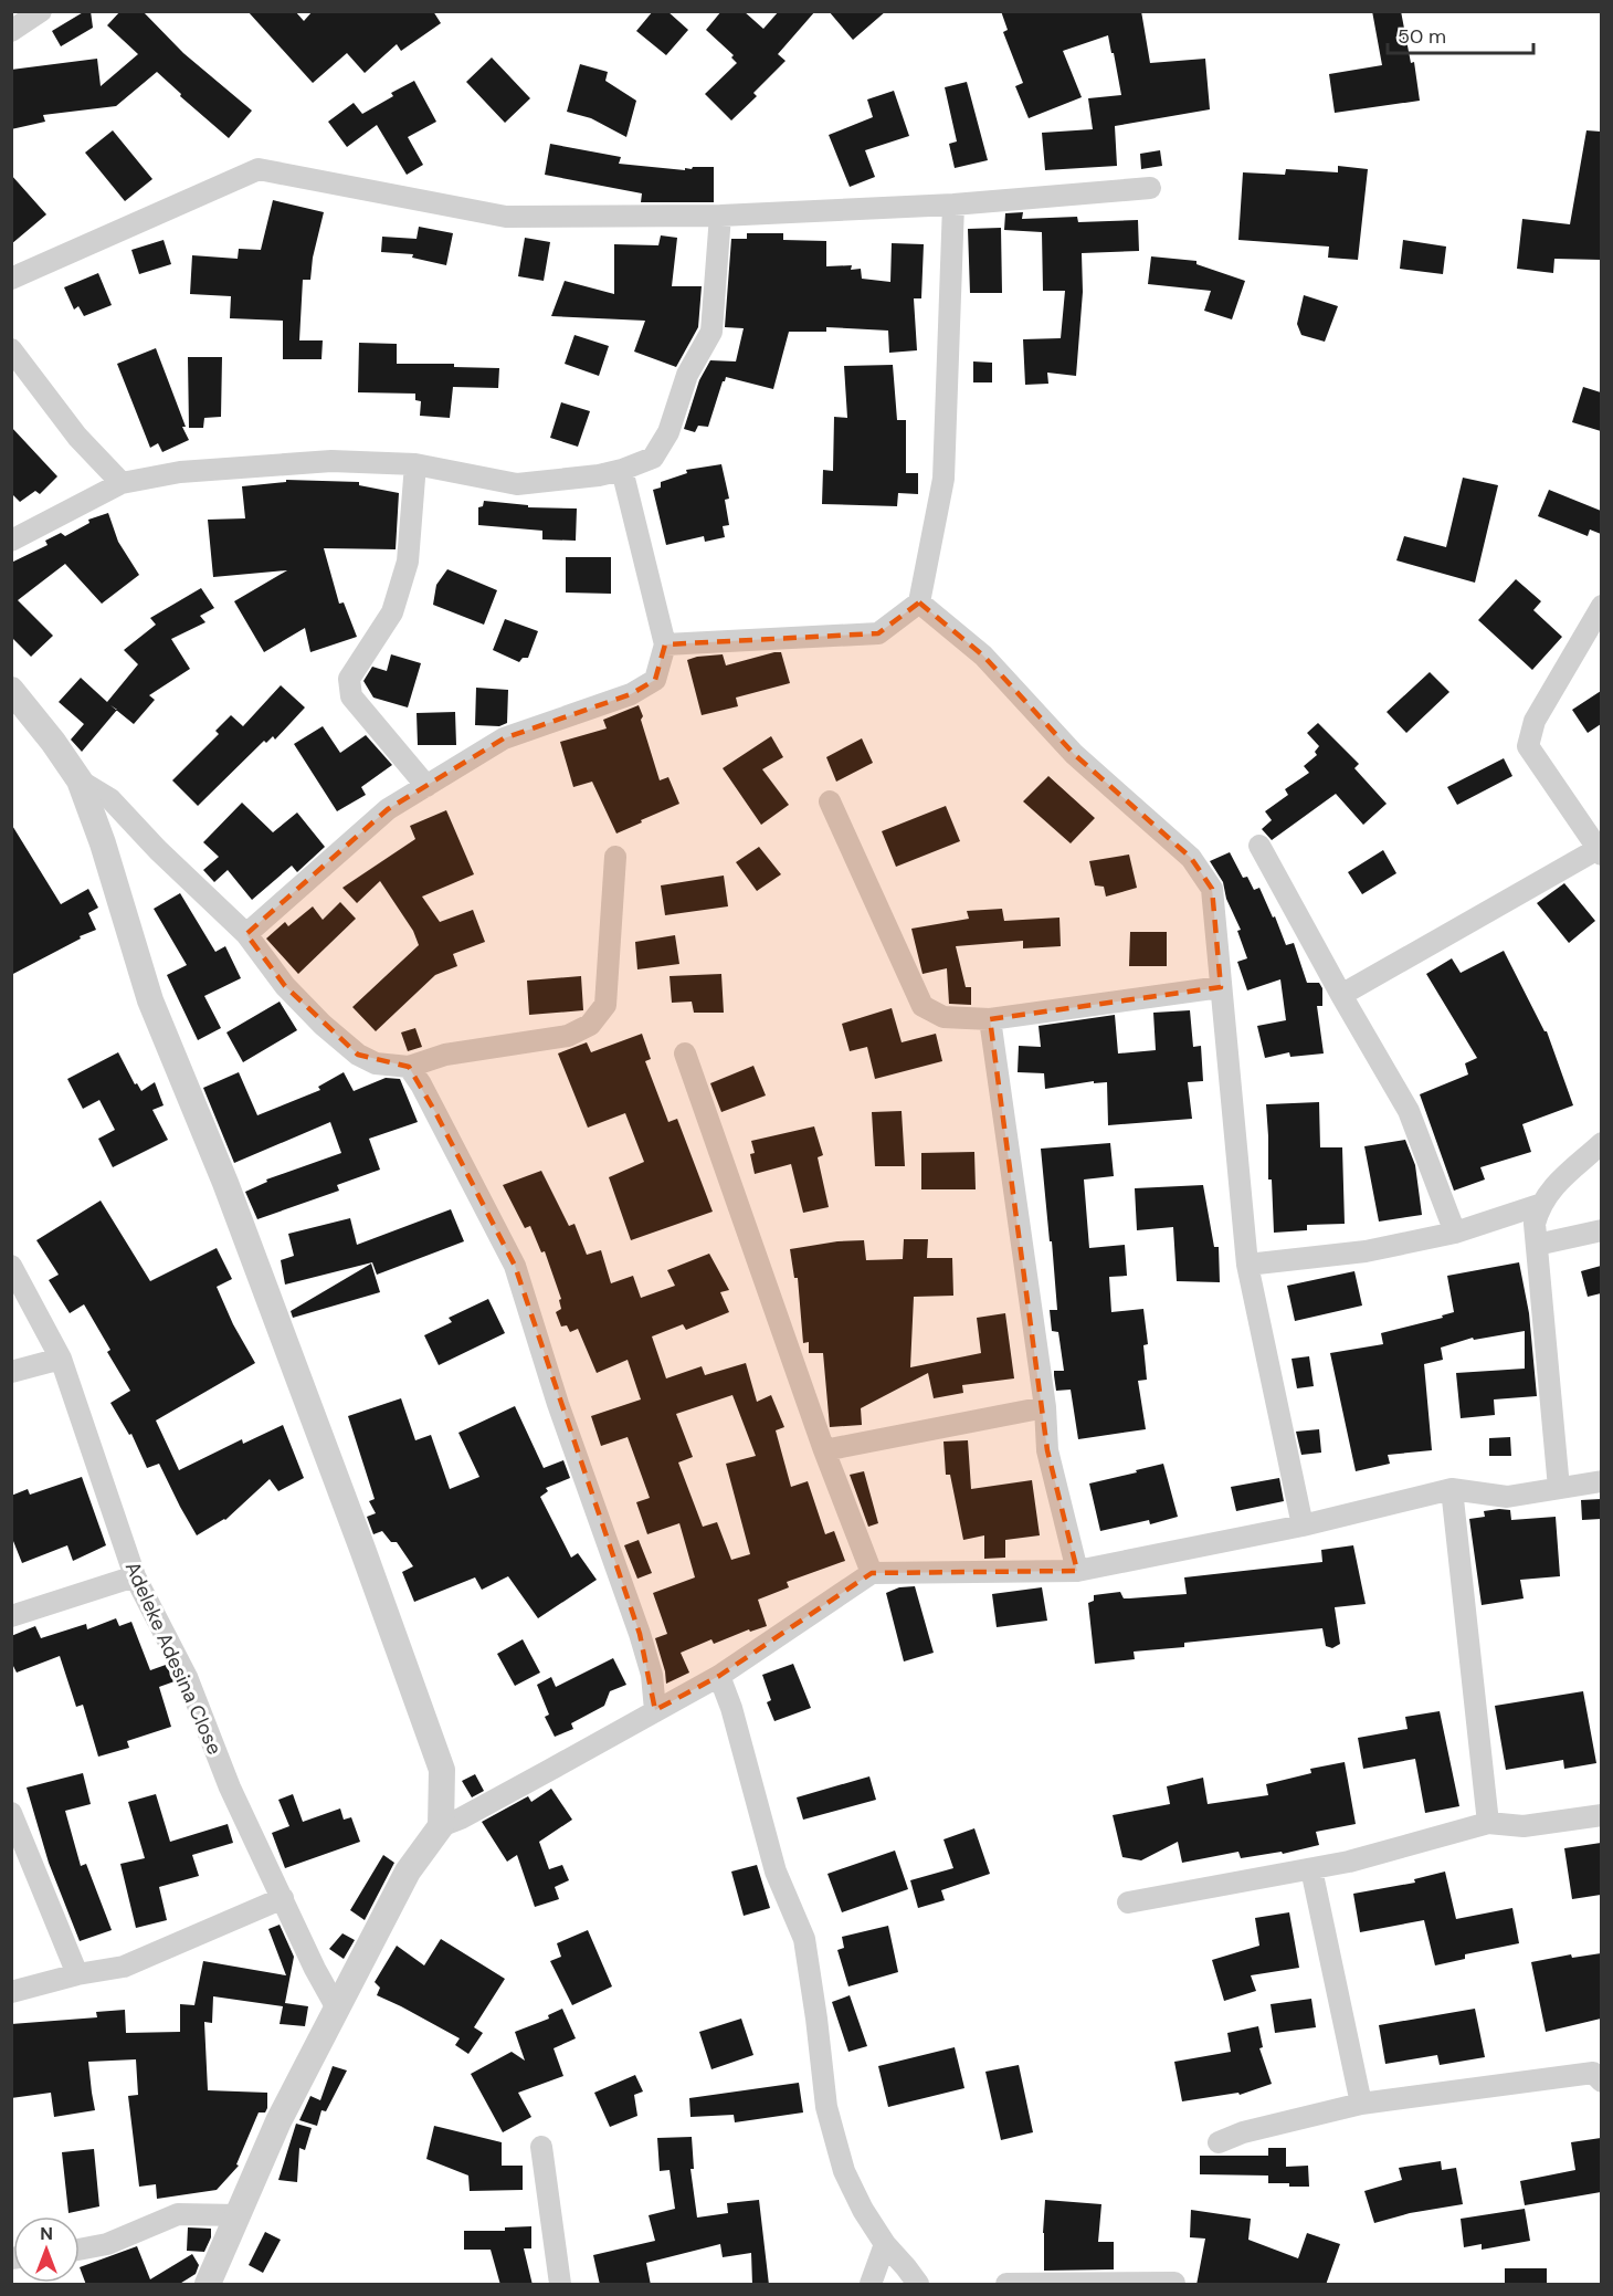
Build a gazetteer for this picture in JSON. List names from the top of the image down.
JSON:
{
  "streets": {
    "street": ["Adeleke Adesina Close"]
  },
  "scale_bar": "50 m",
  "north": "top"
}
